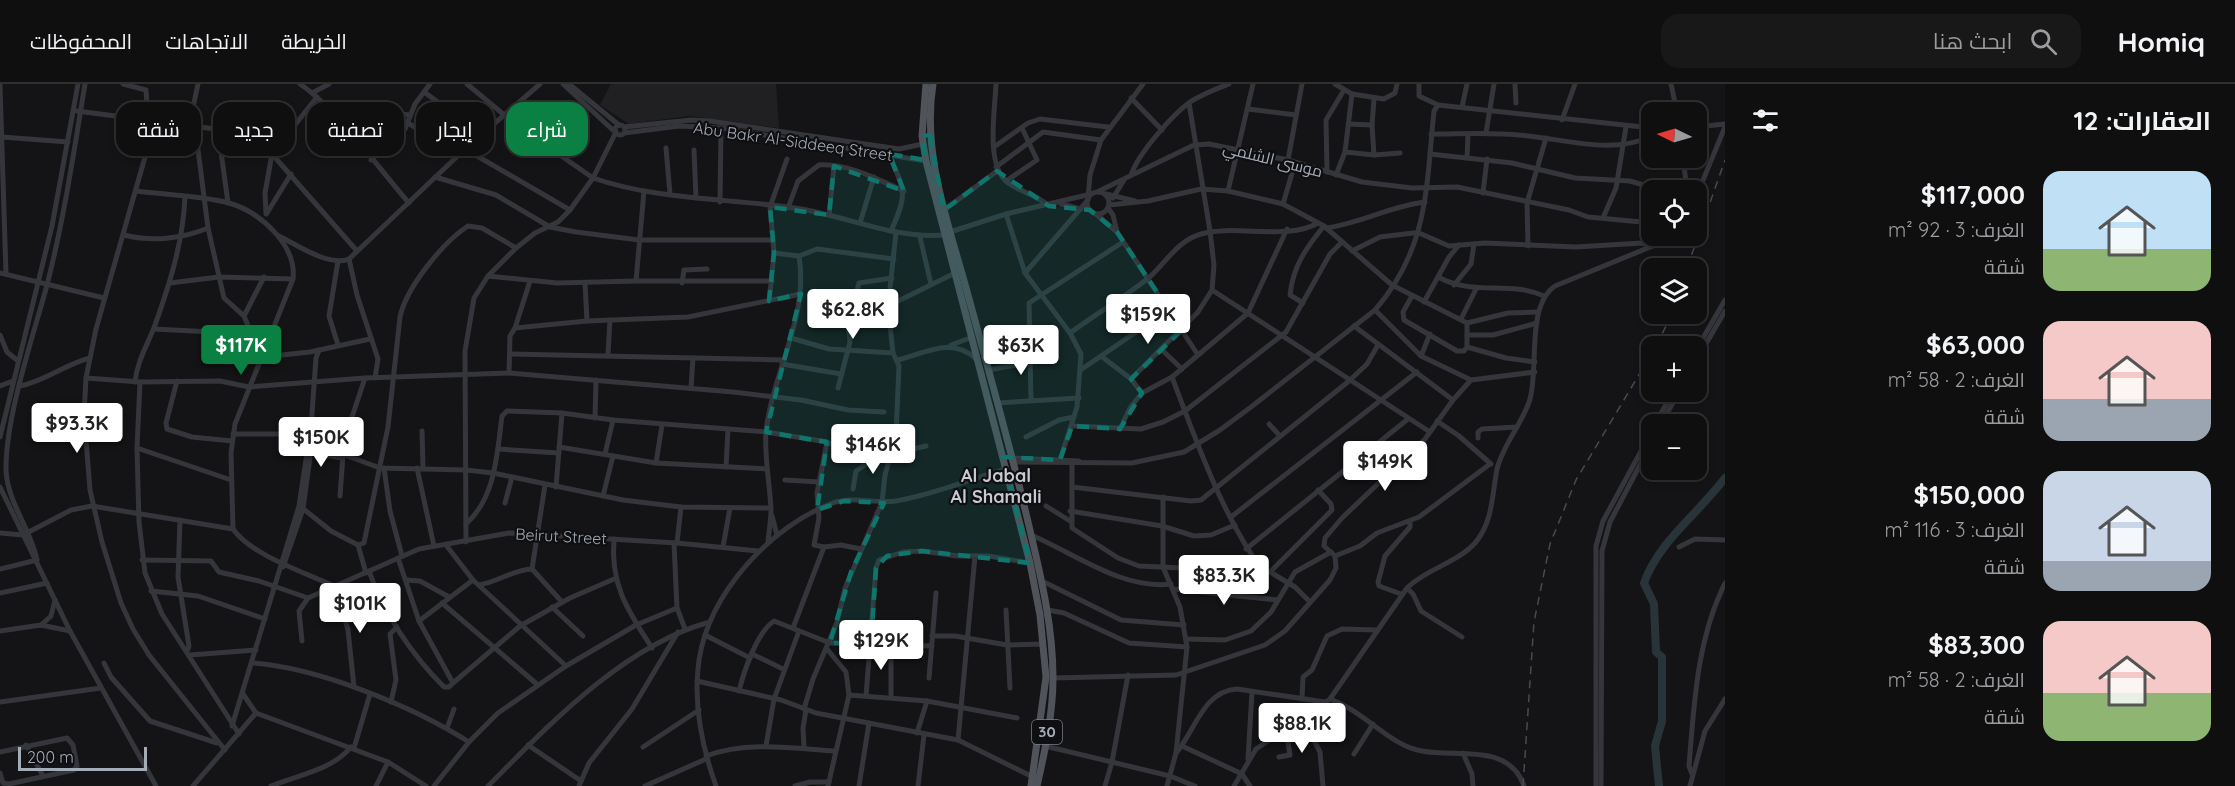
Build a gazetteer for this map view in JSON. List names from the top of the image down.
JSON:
{
  "streets": {
    "main road": ["30"],
    "street": ["Abu Bakr Al-Siddeeq Street", "موسى الشلمي", "Beirut Street"]
  },
  "crossings": [
    ["Abu Bakr Al-Siddeeq Street", "30"]
  ],
  "districts": ["Al Jabal Al Shamali"],
  "scale_bar": "200 m",
  "north": "left",
  "page": {
    "header": "Homiq",
    "search": "ابحث هنا",
    "nav": ["الخريطة", "الاتجاهات", "المحفوظات"],
    "heading": "العقارات: 12",
    "map_buttons": ["+", "−"],
    "chip": [
      "شراء",
      "إيجار",
      "تصفية",
      "جديد",
      "شقة"
    ],
    "list": [
      {
        "name": "$117,000",
        "note": "الغرف: 3 · 92 m² · شقة"
      },
      {
        "name": "$63,000",
        "note": "الغرف: 2 · 58 m² · شقة"
      },
      {
        "name": "$150,000",
        "note": "الغرف: 3 · 116 m² · شقة"
      },
      {
        "name": "$83,300",
        "note": "الغرف: 2 · 58 m² · شقة"
      }
    ],
    "price": [
      "$62.8K",
      "$159K",
      "$117K",
      "$63K",
      "$93.3K",
      "$150K",
      "$146K",
      "$149K",
      "$83.3K",
      "$101K",
      "$129K",
      "$88.1K"
    ],
    "scale": "200 m"
  }
}
